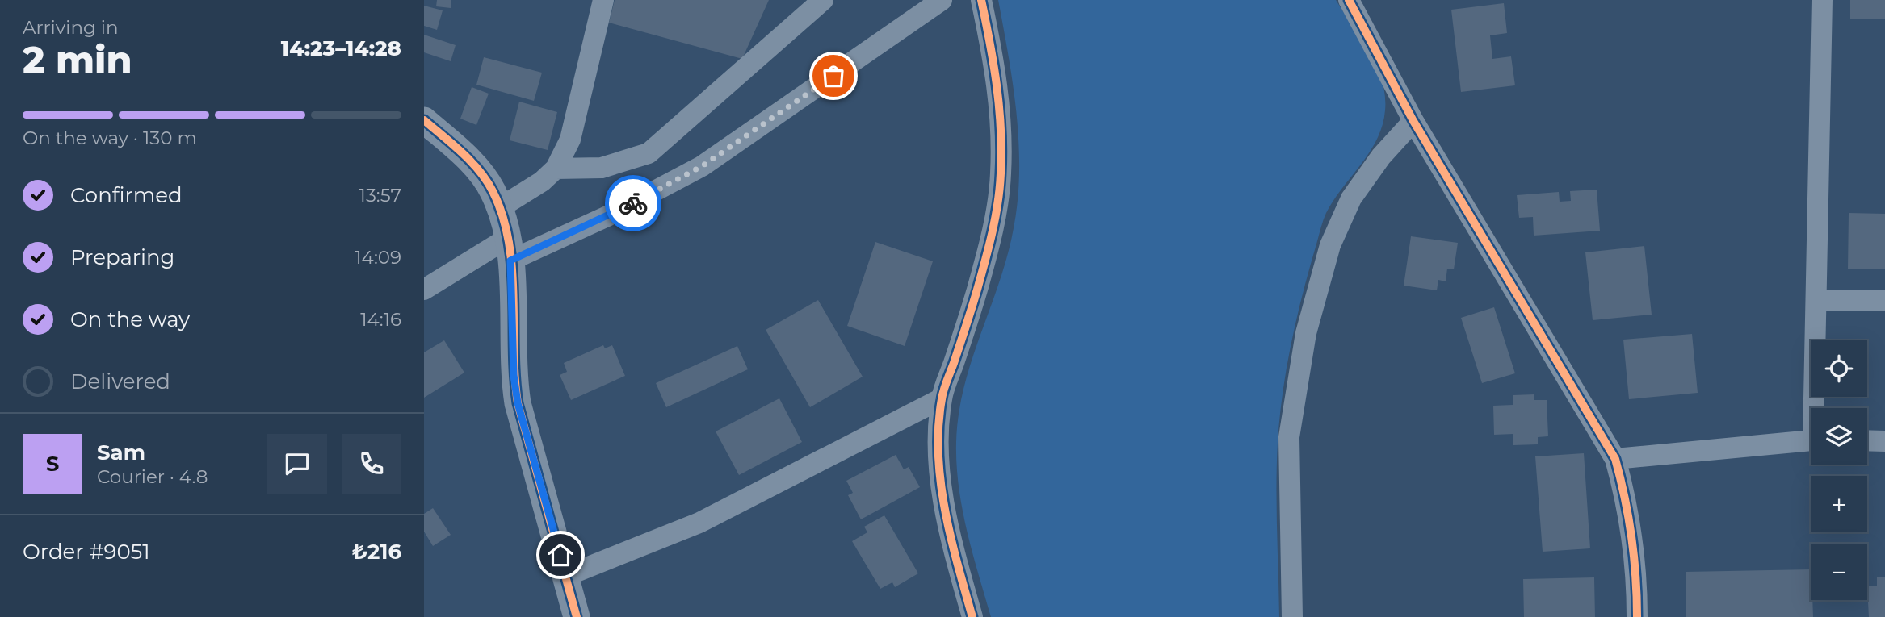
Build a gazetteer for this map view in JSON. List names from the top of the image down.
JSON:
{
  "page": {
    "heading": ["2 min", "Arriving in", "14:23–14:28"],
    "panel": [
      "Sam",
      "Courier · 4.8",
      "Order #9051",
      "₺216"
    ],
    "bar": "On the way · 130 m",
    "list": [
      ["Confirmed", "13:57"],
      ["Preparing", "14:09"],
      ["On the way", "14:16"],
      "Delivered"
    ],
    "map_buttons": ["+", "−"],
    "round": "S"
  }
}
